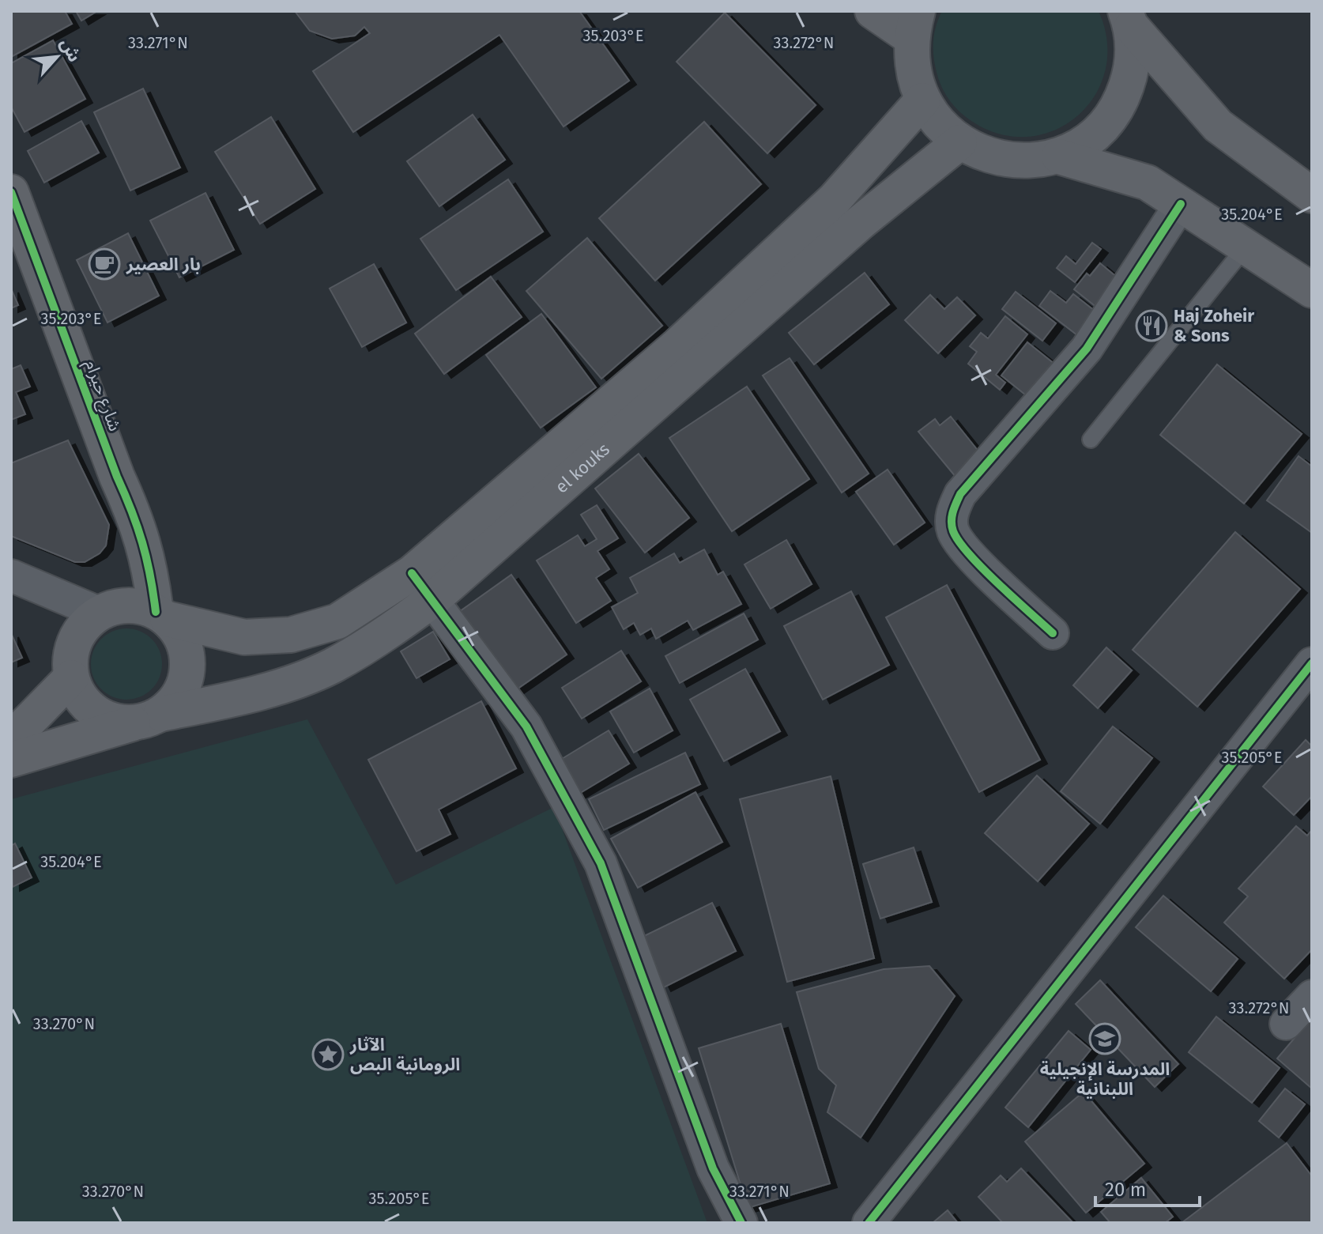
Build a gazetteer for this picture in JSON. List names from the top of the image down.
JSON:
{
  "streets": {
    "main road": ["شارع حيرام", "el kouks"]
  },
  "crossings": [
    ["شارع حيرام", "el kouks"]
  ],
  "places": {
    "cafe": ["بار العصير"],
    "restaurant": ["Haj Zoheir & Sons"],
    "school or university": ["المدرسة الإنجيلية اللبنانية"],
    "place": ["الآثار الرومانية البص"]
  },
  "scale_bar": "20 m",
  "north": "top right",
  "coordinates": [
    "35.203°E",
    "33.271°N",
    "33.272°N",
    "35.204°E",
    "35.205°E",
    "33.270°N"
  ]
}
